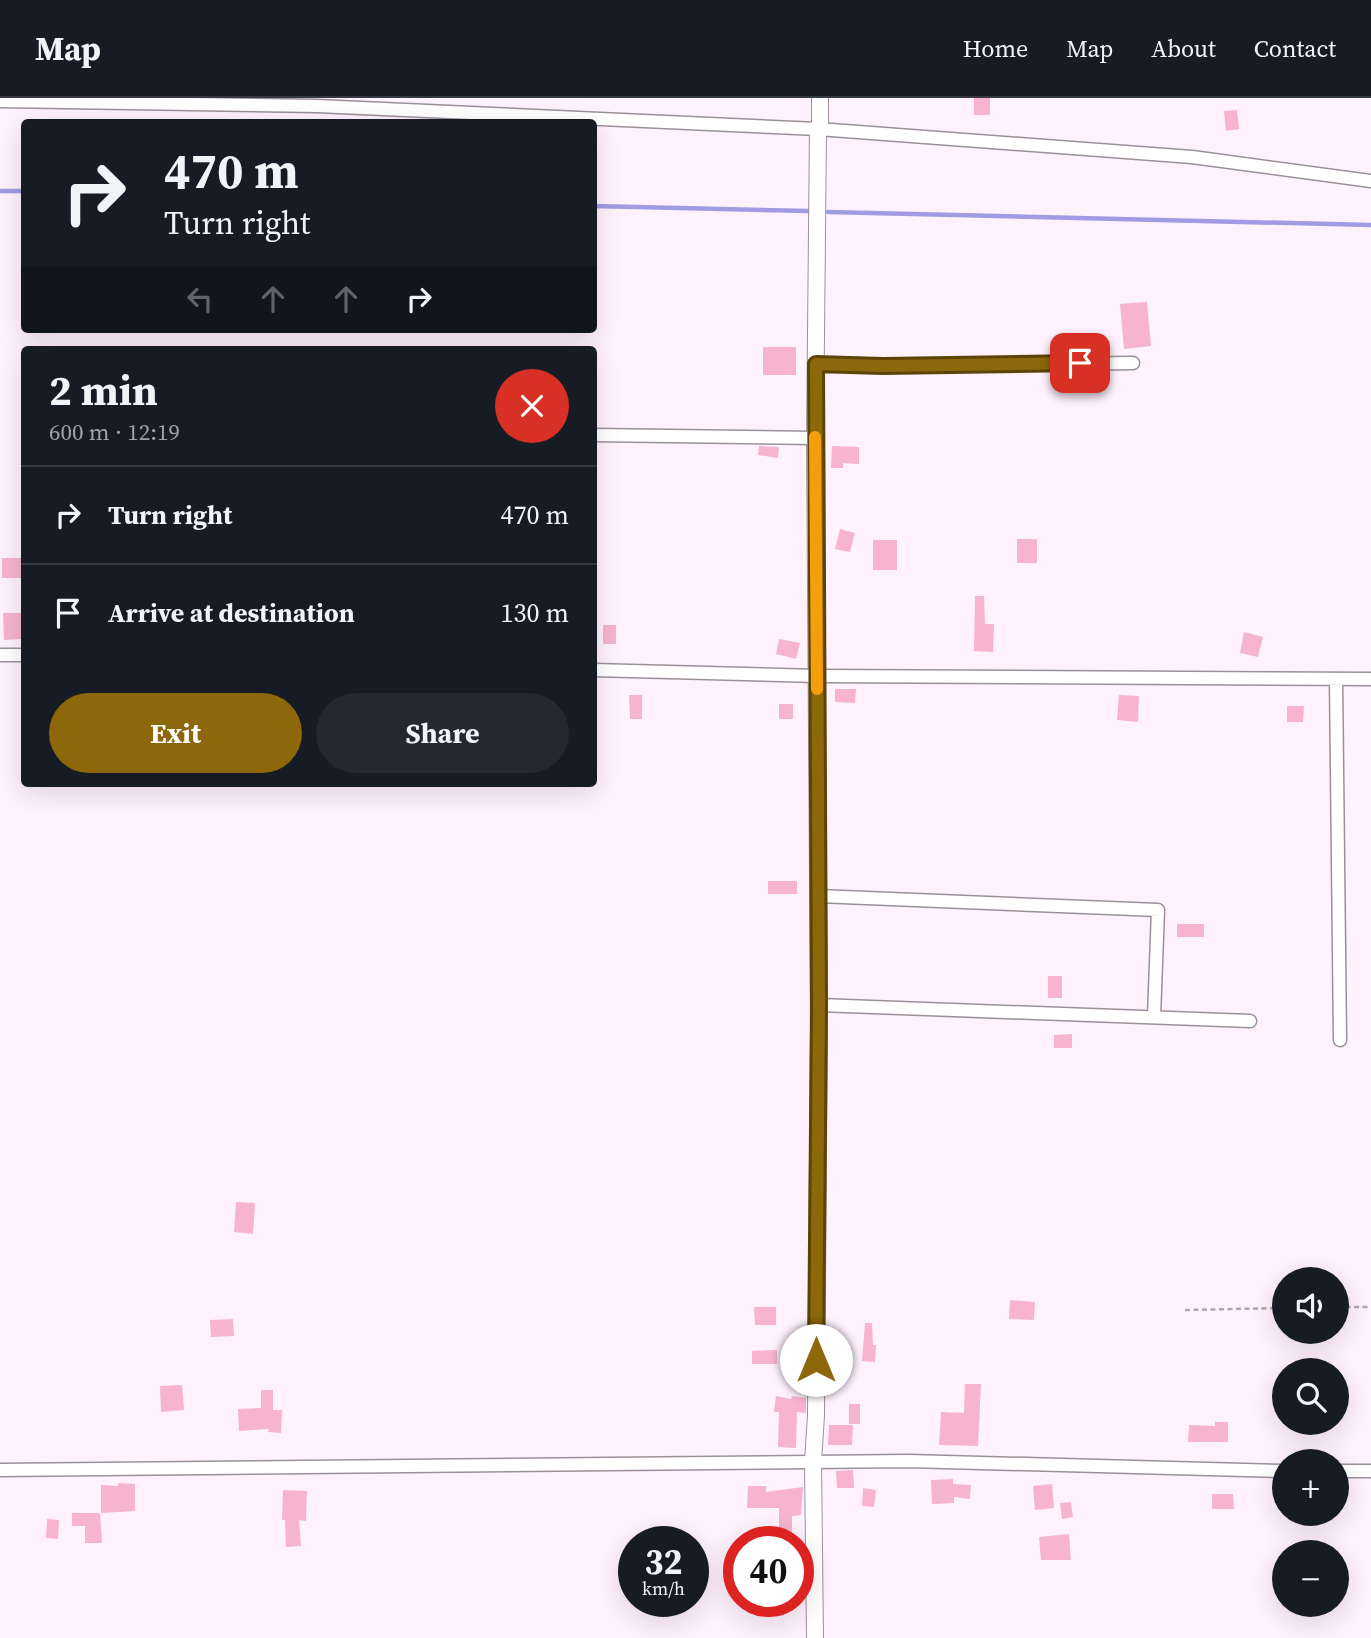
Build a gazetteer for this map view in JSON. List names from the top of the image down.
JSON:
{
  "page": {
    "header": "Map",
    "nav": [
      "Home",
      "Map",
      "About",
      "Contact"
    ],
    "turn": ["470 m", "Turn right"],
    "heading": ["2 min", "600 m · 12:19"],
    "list": [
      {
        "name": "Turn right",
        "value": "470 m"
      },
      {
        "name": "Arrive at destination",
        "value": "130 m"
      }
    ],
    "buttons": ["Exit", "Share"],
    "map_buttons": ["+", "−"],
    "speed": "32 km/h",
    "limit": "40"
  }
}
